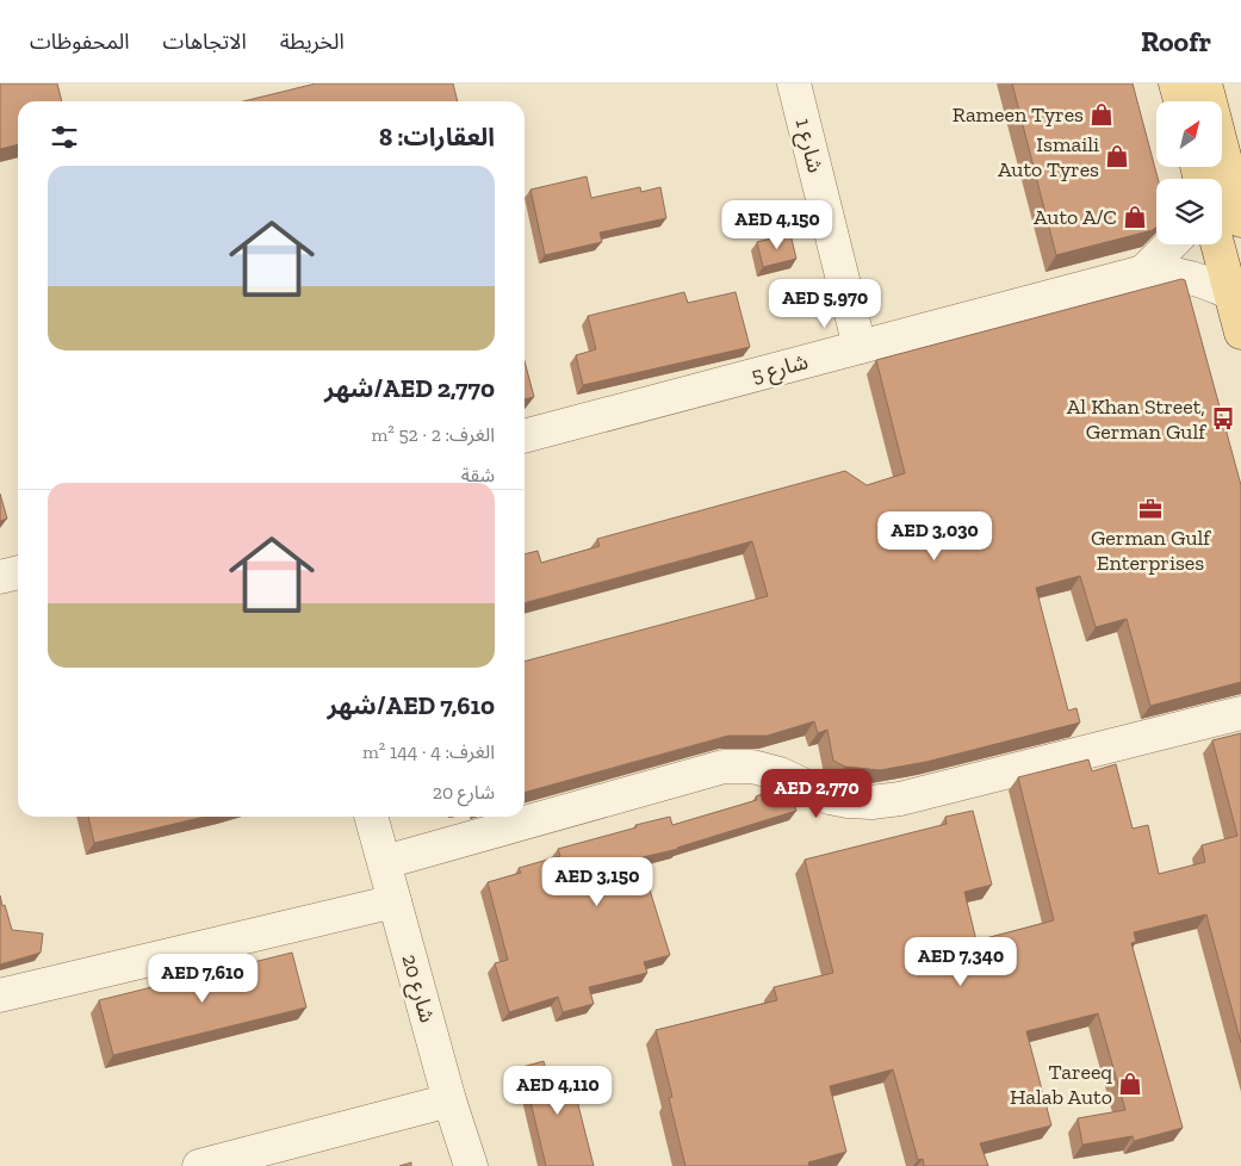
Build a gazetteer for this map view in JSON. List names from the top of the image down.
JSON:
{
  "streets": {
    "street": ["شارع 1", "شارع 5", "شارع 20"]
  },
  "crossings": [
    ["شارع 1", "شارع 5"]
  ],
  "places": {
    "shop": [
      "Rameen Tyres",
      "Ismaili Auto Tyres",
      "Auto A/C",
      "Tareeq Halab Auto"
    ],
    "bus stop": ["Al Khan Street, German Gulf"],
    "office": ["German Gulf Enterprises"]
  },
  "north": "top right",
  "page": {
    "header": "Roofr",
    "nav": ["الخريطة", "الاتجاهات", "المحفوظات"],
    "heading": "العقارات: 8",
    "list": [
      {
        "name": "AED 2,770/شهر",
        "note": "الغرف: 2 · 52 m² · شقة"
      },
      {
        "name": "AED 7,610/شهر",
        "note": "الغرف: 4 · 144 m² · شارع 20"
      }
    ],
    "price": [
      "AED 4,150",
      "AED 5,970",
      "AED 3,030",
      "AED 2,770",
      "AED 3,150",
      "AED 7,340",
      "AED 7,610",
      "AED 4,110"
    ]
  }
}
